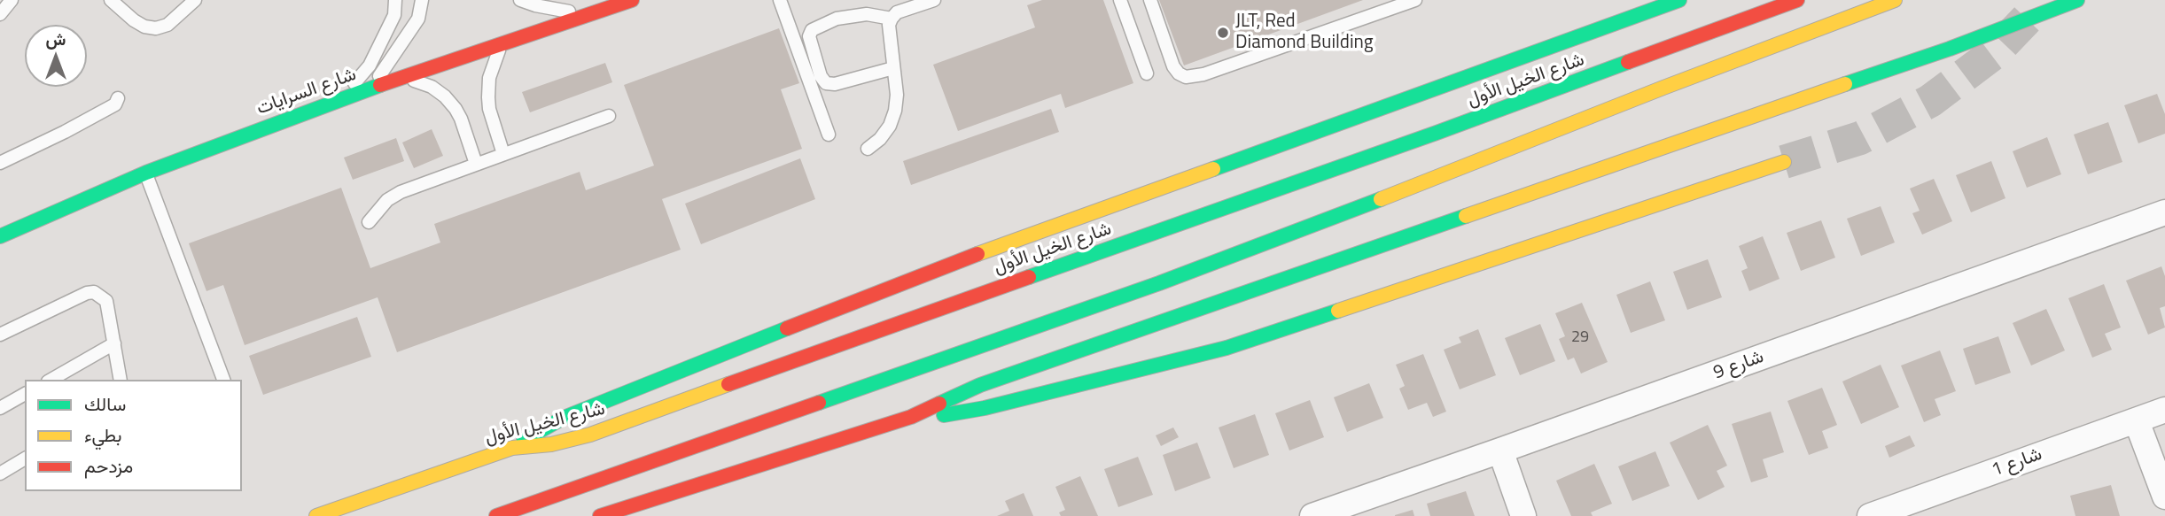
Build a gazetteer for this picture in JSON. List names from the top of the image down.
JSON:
{
  "streets": {
    "main road": ["شارع الخيل الأول", "شارع السرايات"],
    "street": ["شارع 9", "شارع 1"]
  },
  "places": ["JLT, Red Diamond Building"],
  "house_numbers": ["29"],
  "legend": ["سالك", "بطيء", "مزدحم"],
  "north": "top"
}
